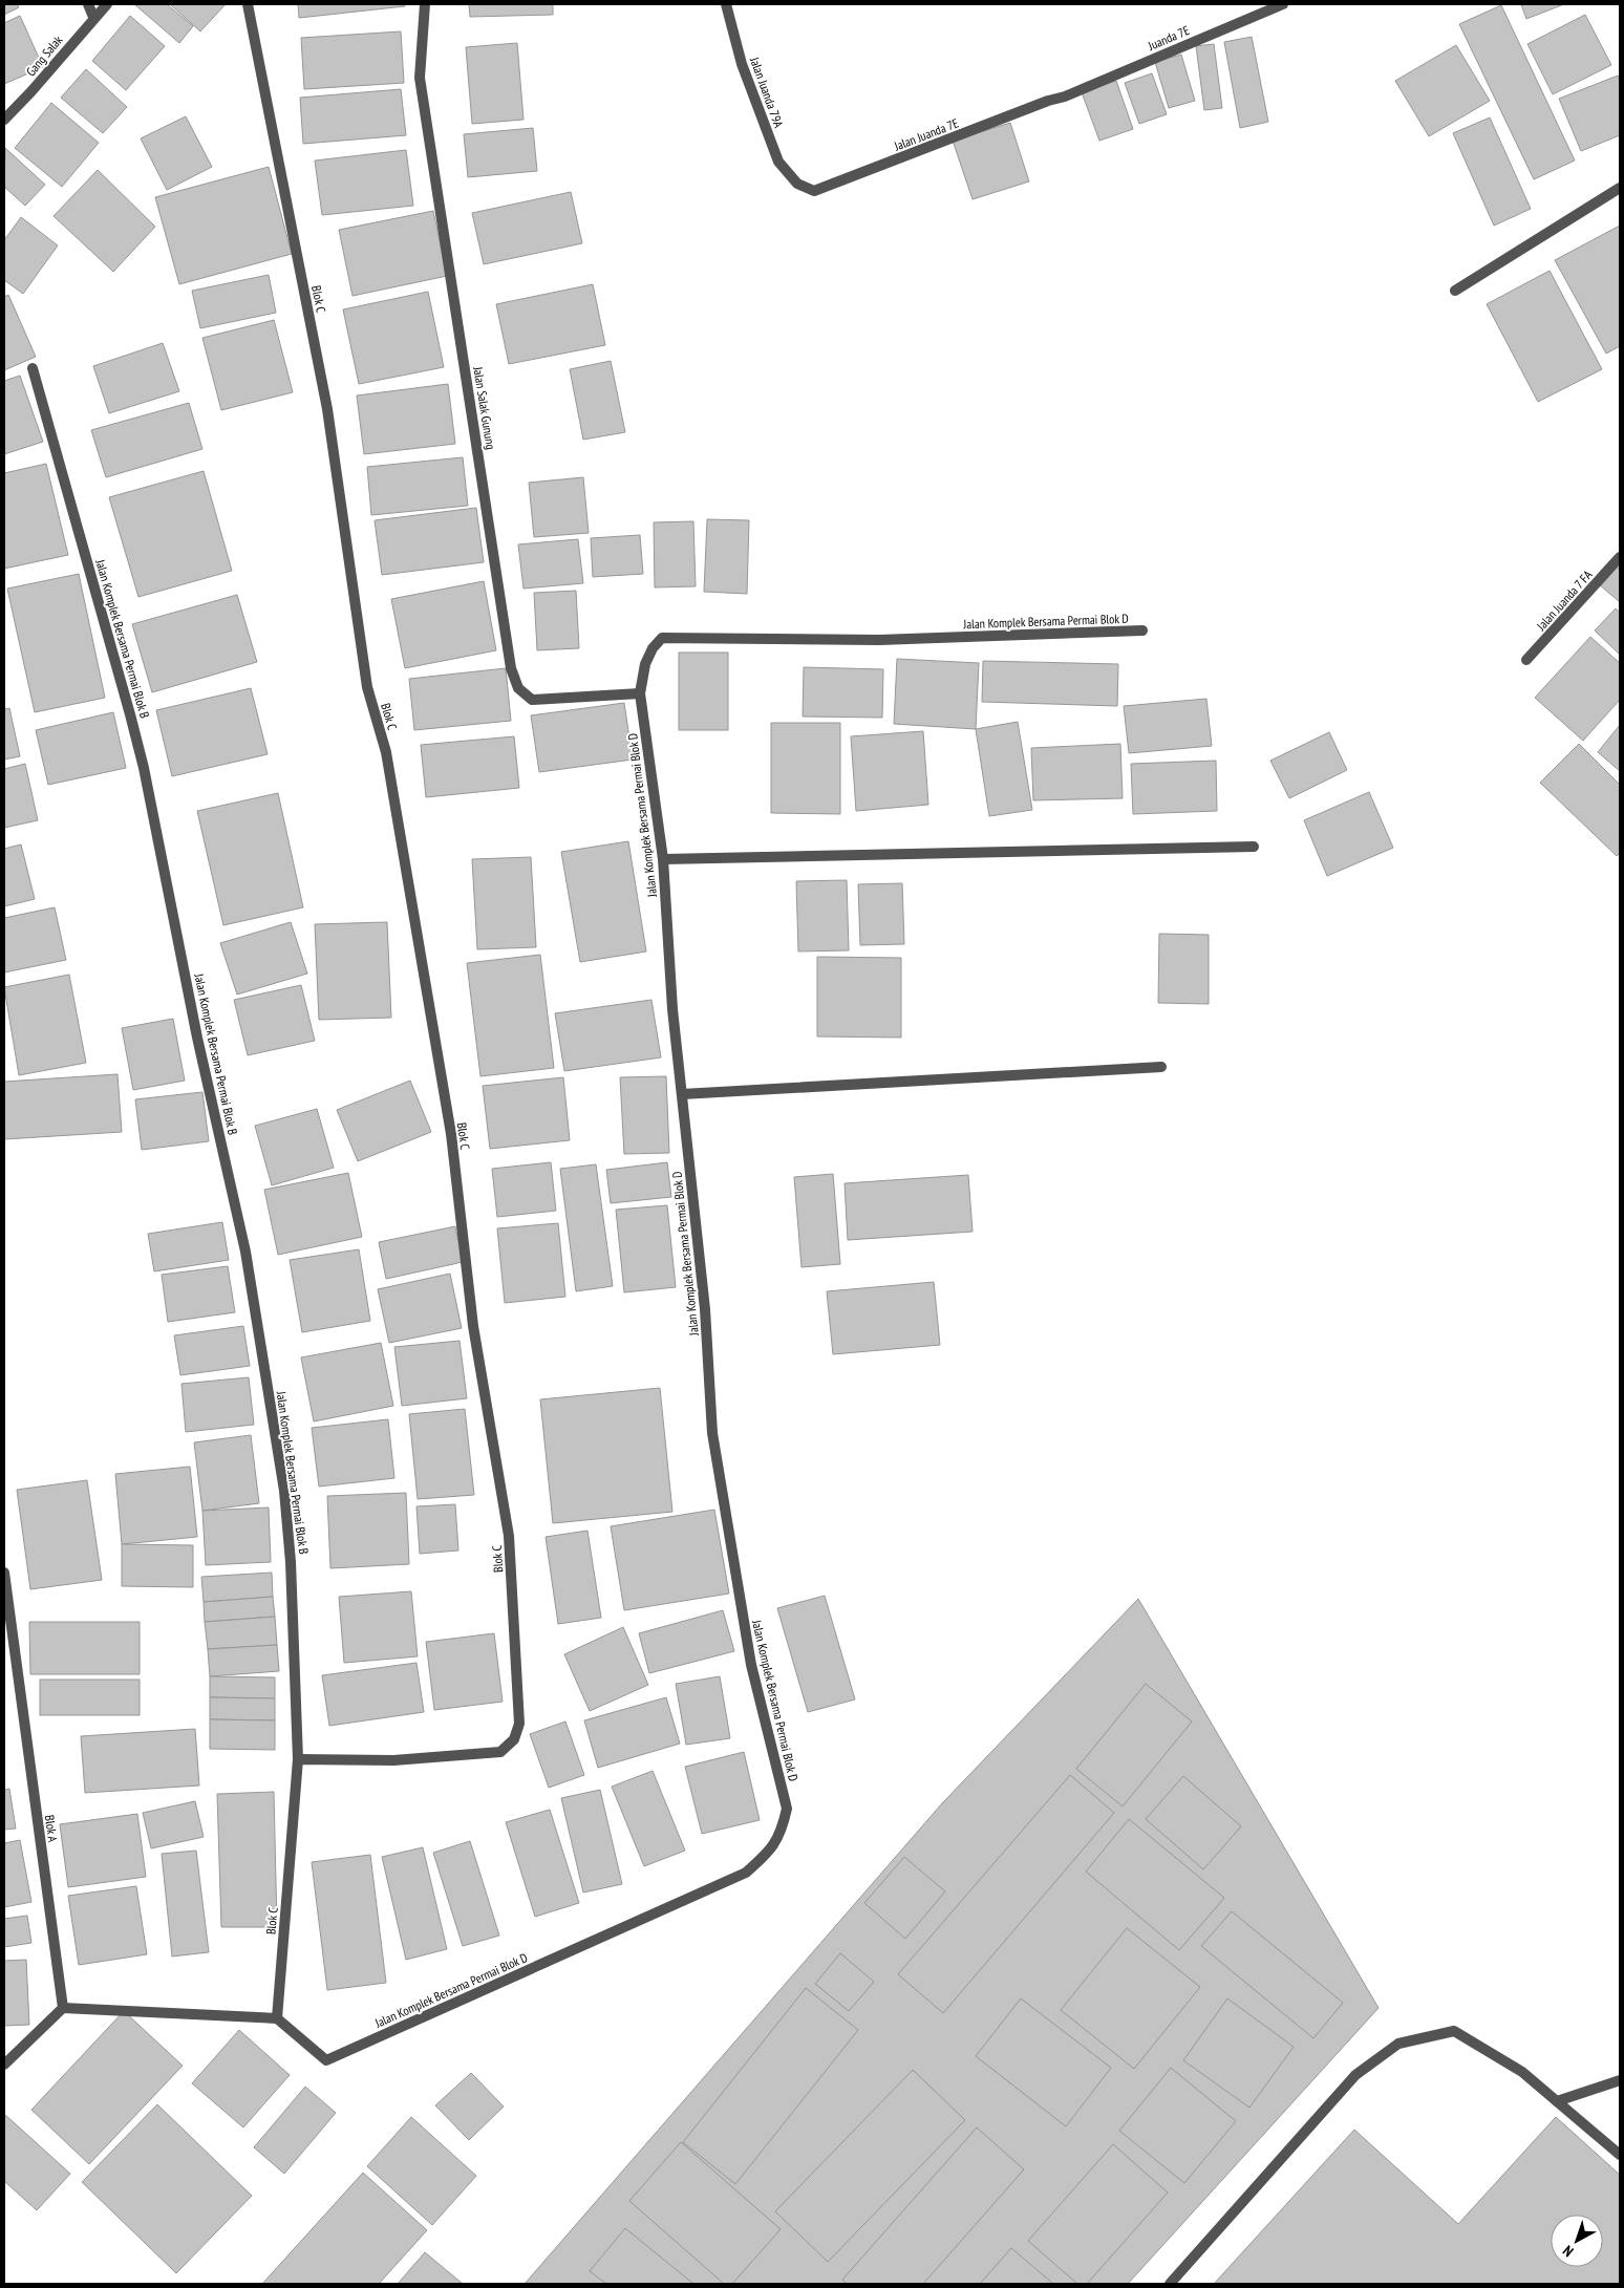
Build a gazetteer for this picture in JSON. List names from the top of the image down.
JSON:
{
  "streets": {
    "street": [
      "Juanda 7E",
      "Gang Salak",
      "Jalan Juanda 79A",
      "Jalan Juanda 7E",
      "Blok C",
      "Jalan Salak Gunung",
      "Jalan Juanda 7 FA",
      "Jalan Komplek Bersama Permai Blok D",
      "Jalan Komplek Bersama Permai Blok B",
      "Blok A"
    ]
  },
  "crossings": [
    ["Juanda 7E", "Jalan Juanda 7E"],
    ["Jalan Juanda 79A", "Jalan Juanda 7E"],
    ["Blok C", "Jalan Komplek Bersama Permai Blok D"],
    ["Blok C", "Jalan Komplek Bersama Permai Blok B"],
    ["Jalan Salak Gunung", "Jalan Komplek Bersama Permai Blok D"]
  ],
  "north": "bottom left"
}
